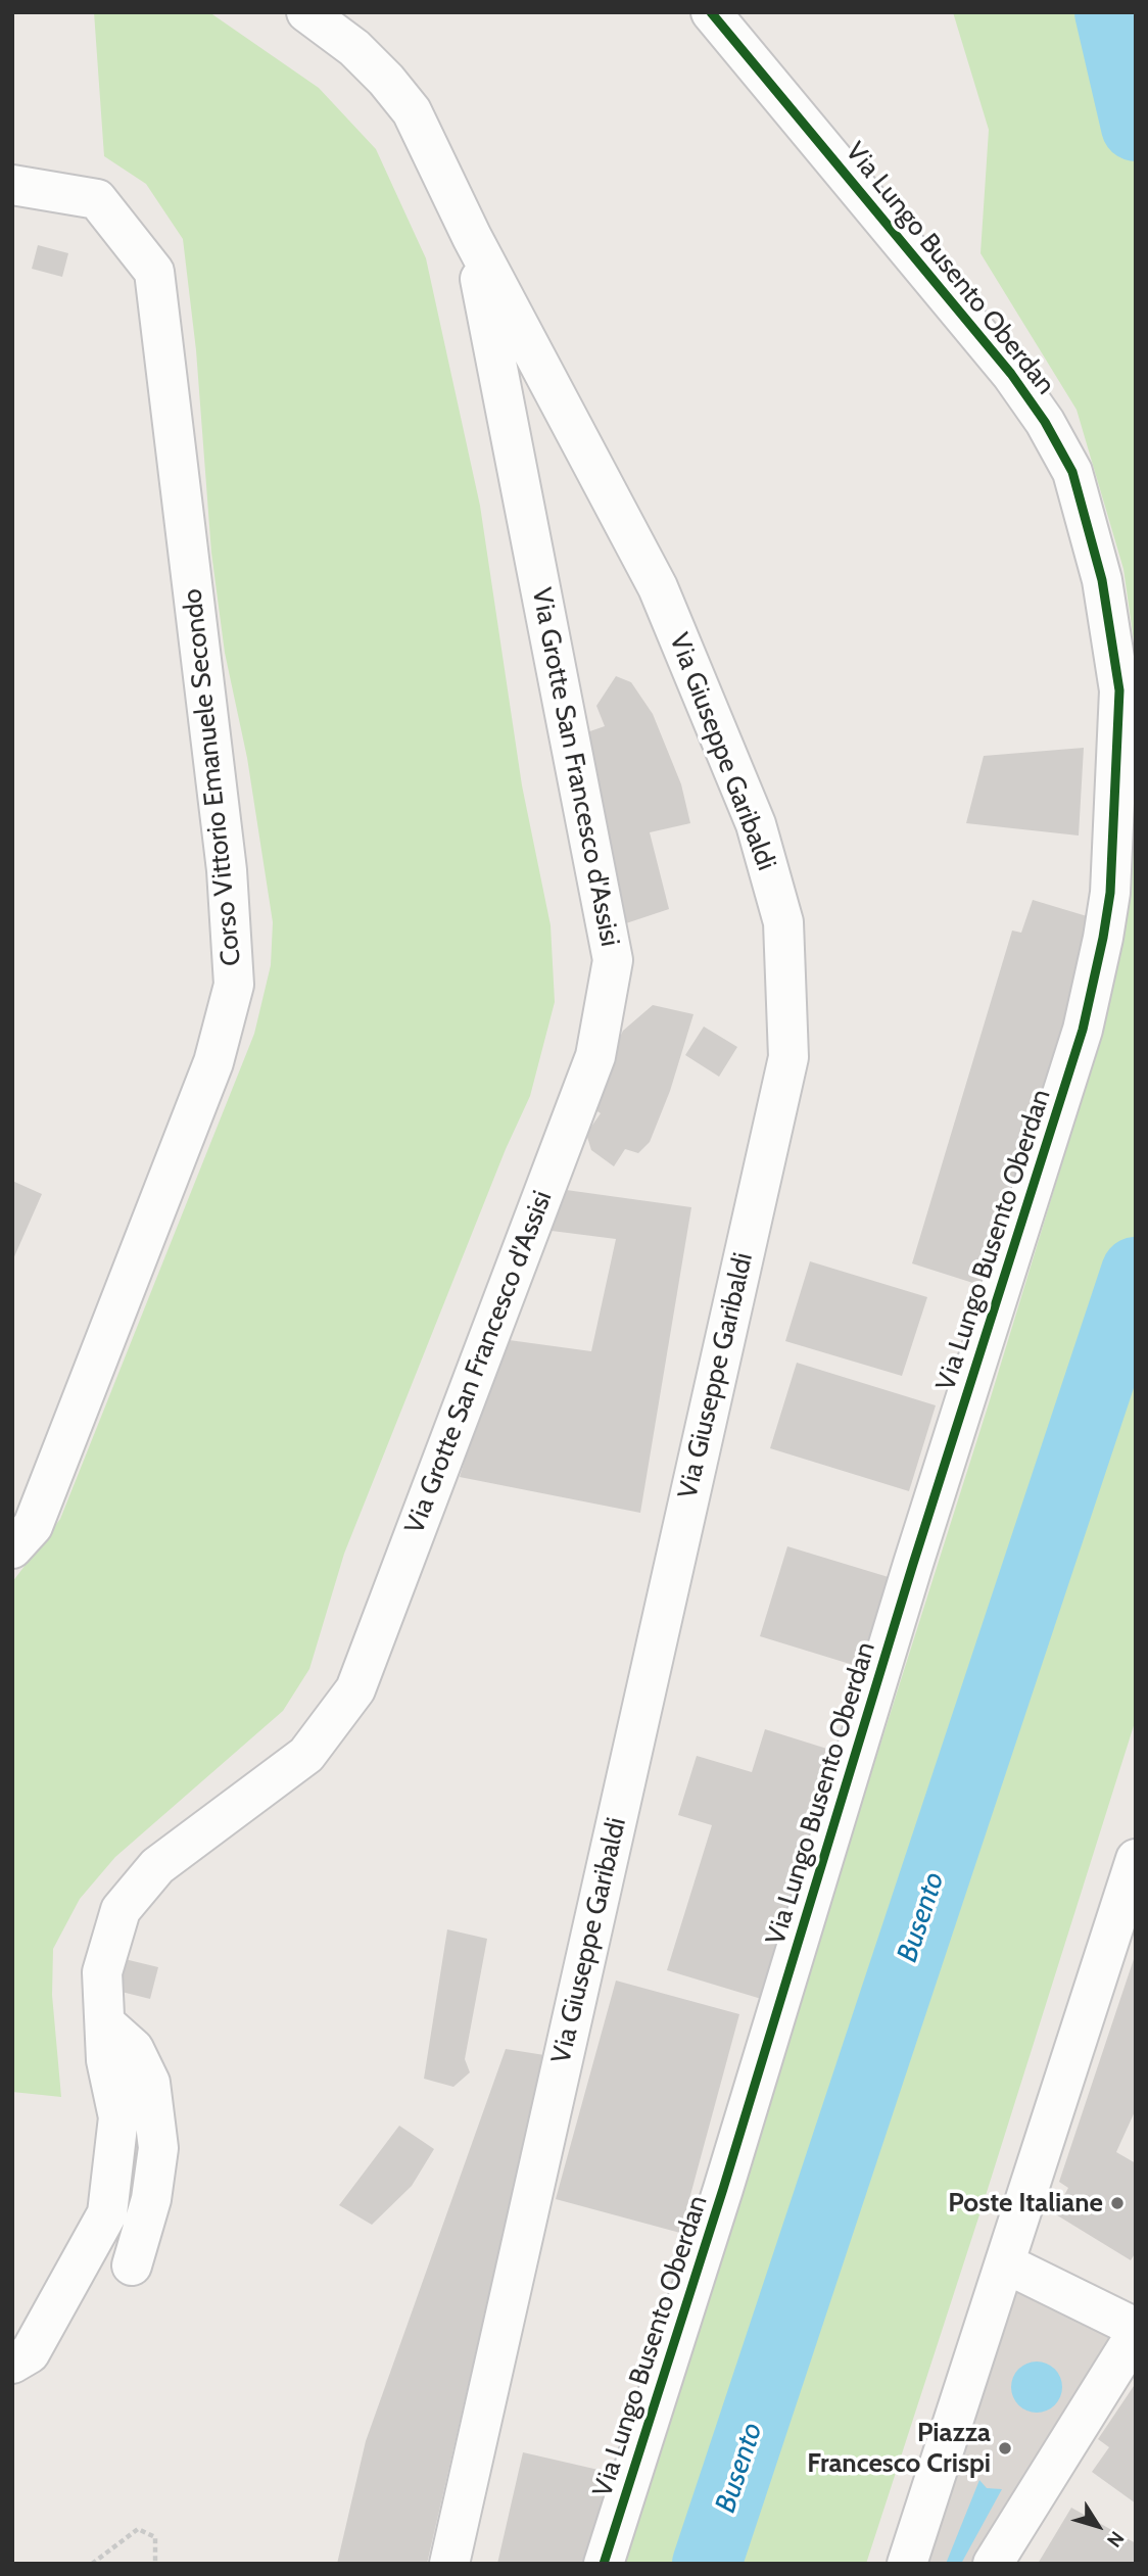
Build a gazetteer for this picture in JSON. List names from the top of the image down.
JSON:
{
  "streets": {
    "street": [
      "Via Lungo Busento Oberdan",
      "Via Giuseppe Garibaldi",
      "Via Grotte San Francesco d'Assisi",
      "Corso Vittorio Emanuele Secondo"
    ]
  },
  "crossings": [
    ["Via Giuseppe Garibaldi", "Via Grotte San Francesco d'Assisi"]
  ],
  "water": ["Busento"],
  "places": ["Poste Italiane", "Piazza Francesco Crispi"],
  "north": "bottom right"
}
